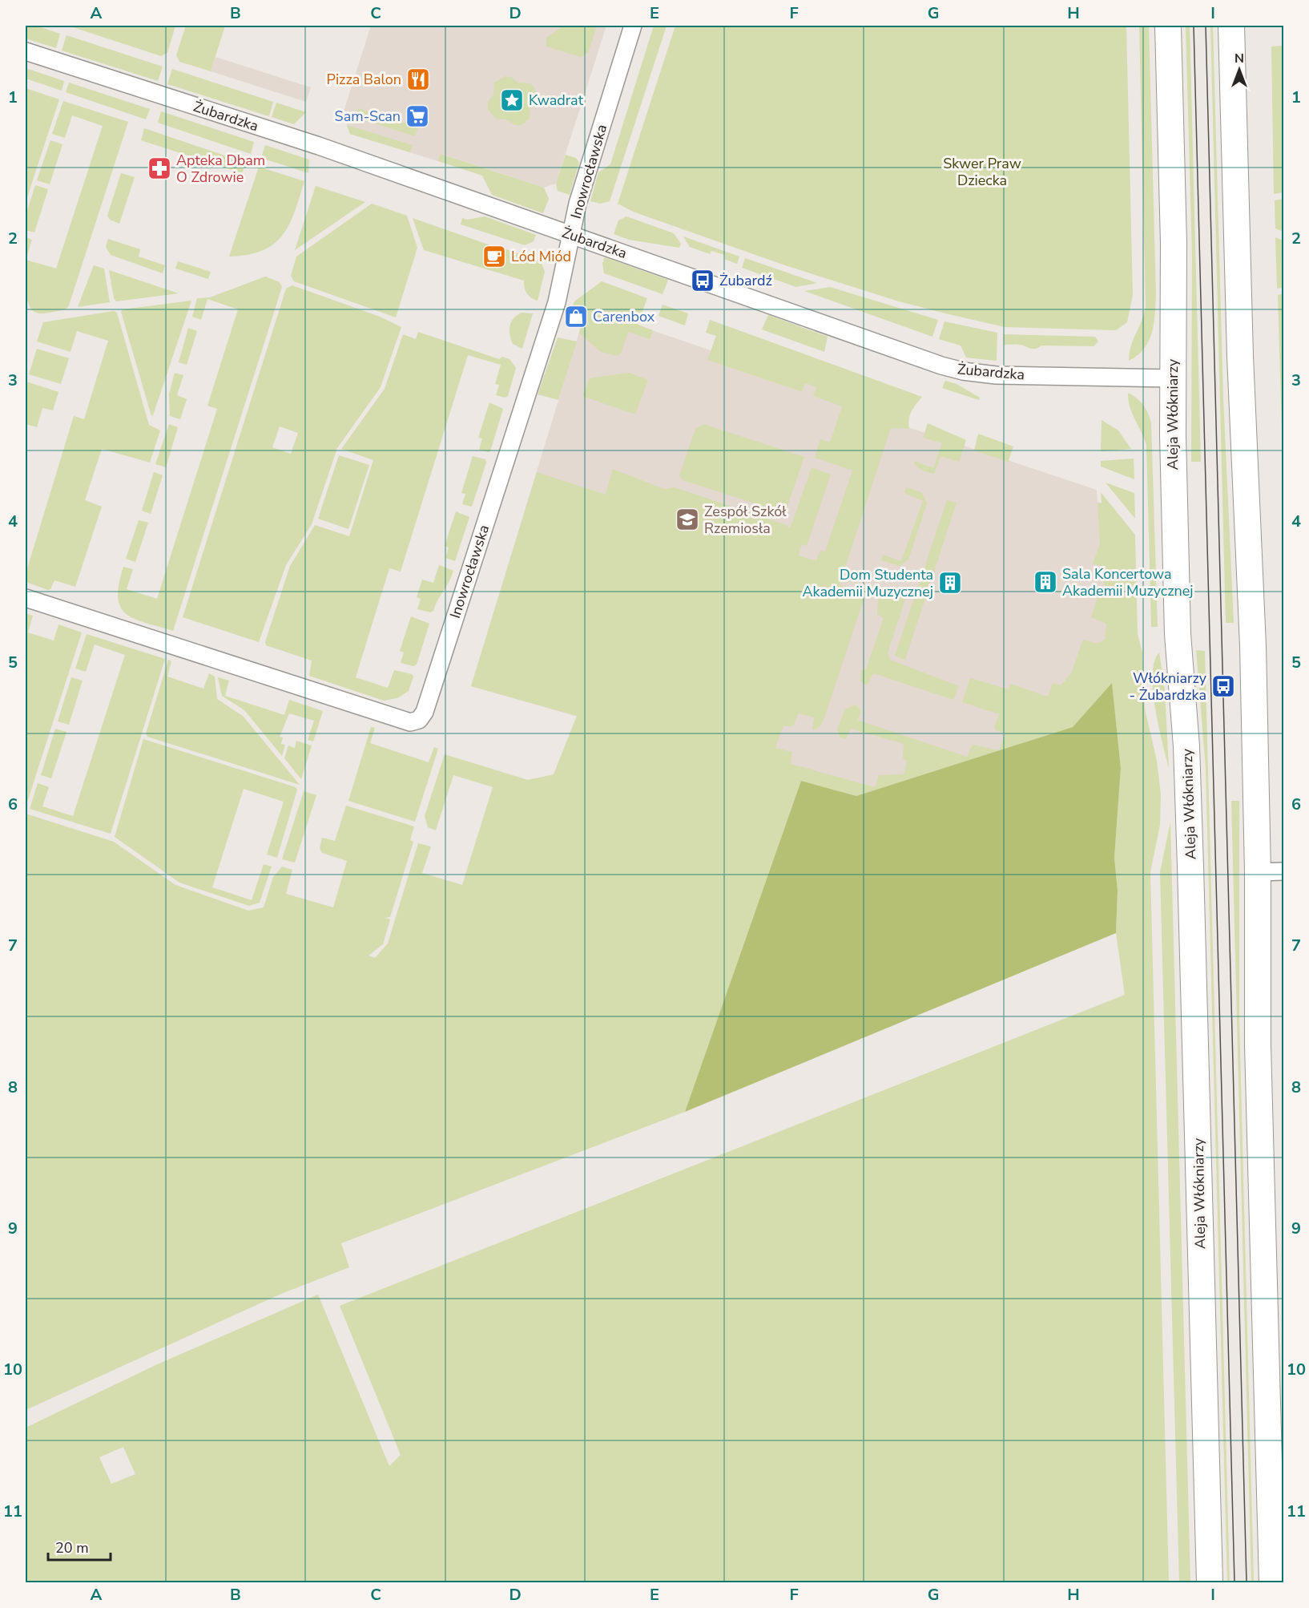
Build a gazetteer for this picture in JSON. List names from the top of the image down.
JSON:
{
  "streets": {
    "main road": ["Aleja Włókniarzy"],
    "street": ["Żubardzka", "Inowrocławska"]
  },
  "crossings": [
    ["Żubardzka", "Inowrocławska"],
    ["Żubardzka", "Aleja Włókniarzy"]
  ],
  "parks": ["Skwer Praw Dziecka"],
  "places": {
    "restaurant": ["Pizza Balon"],
    "place": ["Kwadrat"],
    "supermarket": ["Sam-Scan"],
    "pharmacy": ["Apteka Dbam O Zdrowie"],
    "cafe": ["Lód Miód"],
    "bus stop": ["Żubardź", "Włókniarzy - Żubardzka"],
    "shop": ["Carenbox"],
    "school or university": ["Zespół Szkół Rzemiosła"],
    "building": ["Sala Koncertowa Akademii Muzycznej", "Dom Studenta Akademii Muzycznej"]
  },
  "scale_bar": "20 m",
  "north": "top",
  "grid": {
    "columns": [
      "A",
      "B",
      "C",
      "D",
      "E",
      "F",
      "G",
      "H",
      "I"
    ],
    "rows": [
      "1",
      "2",
      "3",
      "4",
      "5",
      "6",
      "7",
      "8",
      "9",
      "10",
      "11"
    ]
  }
}
